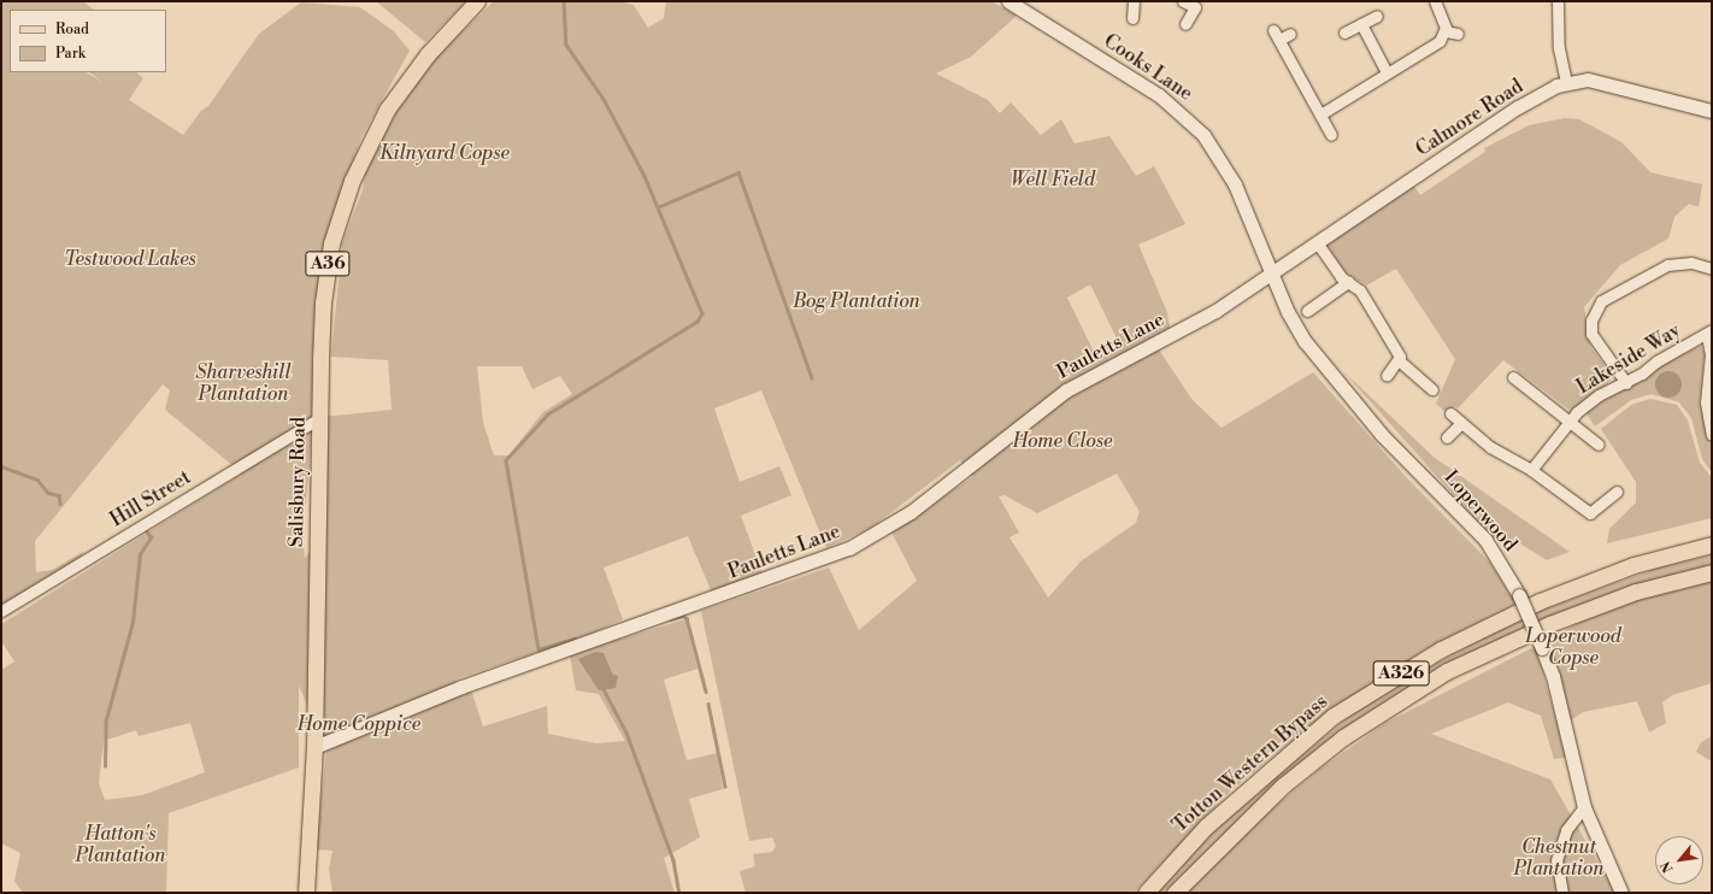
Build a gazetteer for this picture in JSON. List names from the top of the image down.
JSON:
{
  "streets": {
    "main road": [
      "A36",
      "Salisbury Road",
      "A326",
      "Totton Western Bypass"
    ],
    "street": [
      "Cooks Lane",
      "Calmore Road",
      "Pauletts Lane",
      "Lakeside Way",
      "Hill Street",
      "Loperwood"
    ]
  },
  "crossings": [
    ["Cooks Lane", "Calmore Road"],
    ["Cooks Lane", "Pauletts Lane"],
    ["Cooks Lane", "Loperwood"],
    ["Calmore Road", "Pauletts Lane"],
    ["Calmore Road", "Loperwood"],
    ["Pauletts Lane", "Salisbury Road"],
    ["Pauletts Lane", "Loperwood"],
    ["Salisbury Road", "Hill Street"]
  ],
  "parks": [
    "Kilnyard Copse",
    "Well Field",
    "Testwood Lakes",
    "Bog Plantation",
    "Sharveshill Plantation",
    "Home Close",
    "Loperwood Copse",
    "Home Coppice",
    "Hatton's Plantation",
    "Chestnut Plantation"
  ],
  "legend": ["Road", "Park"],
  "north": "bottom left"
}
